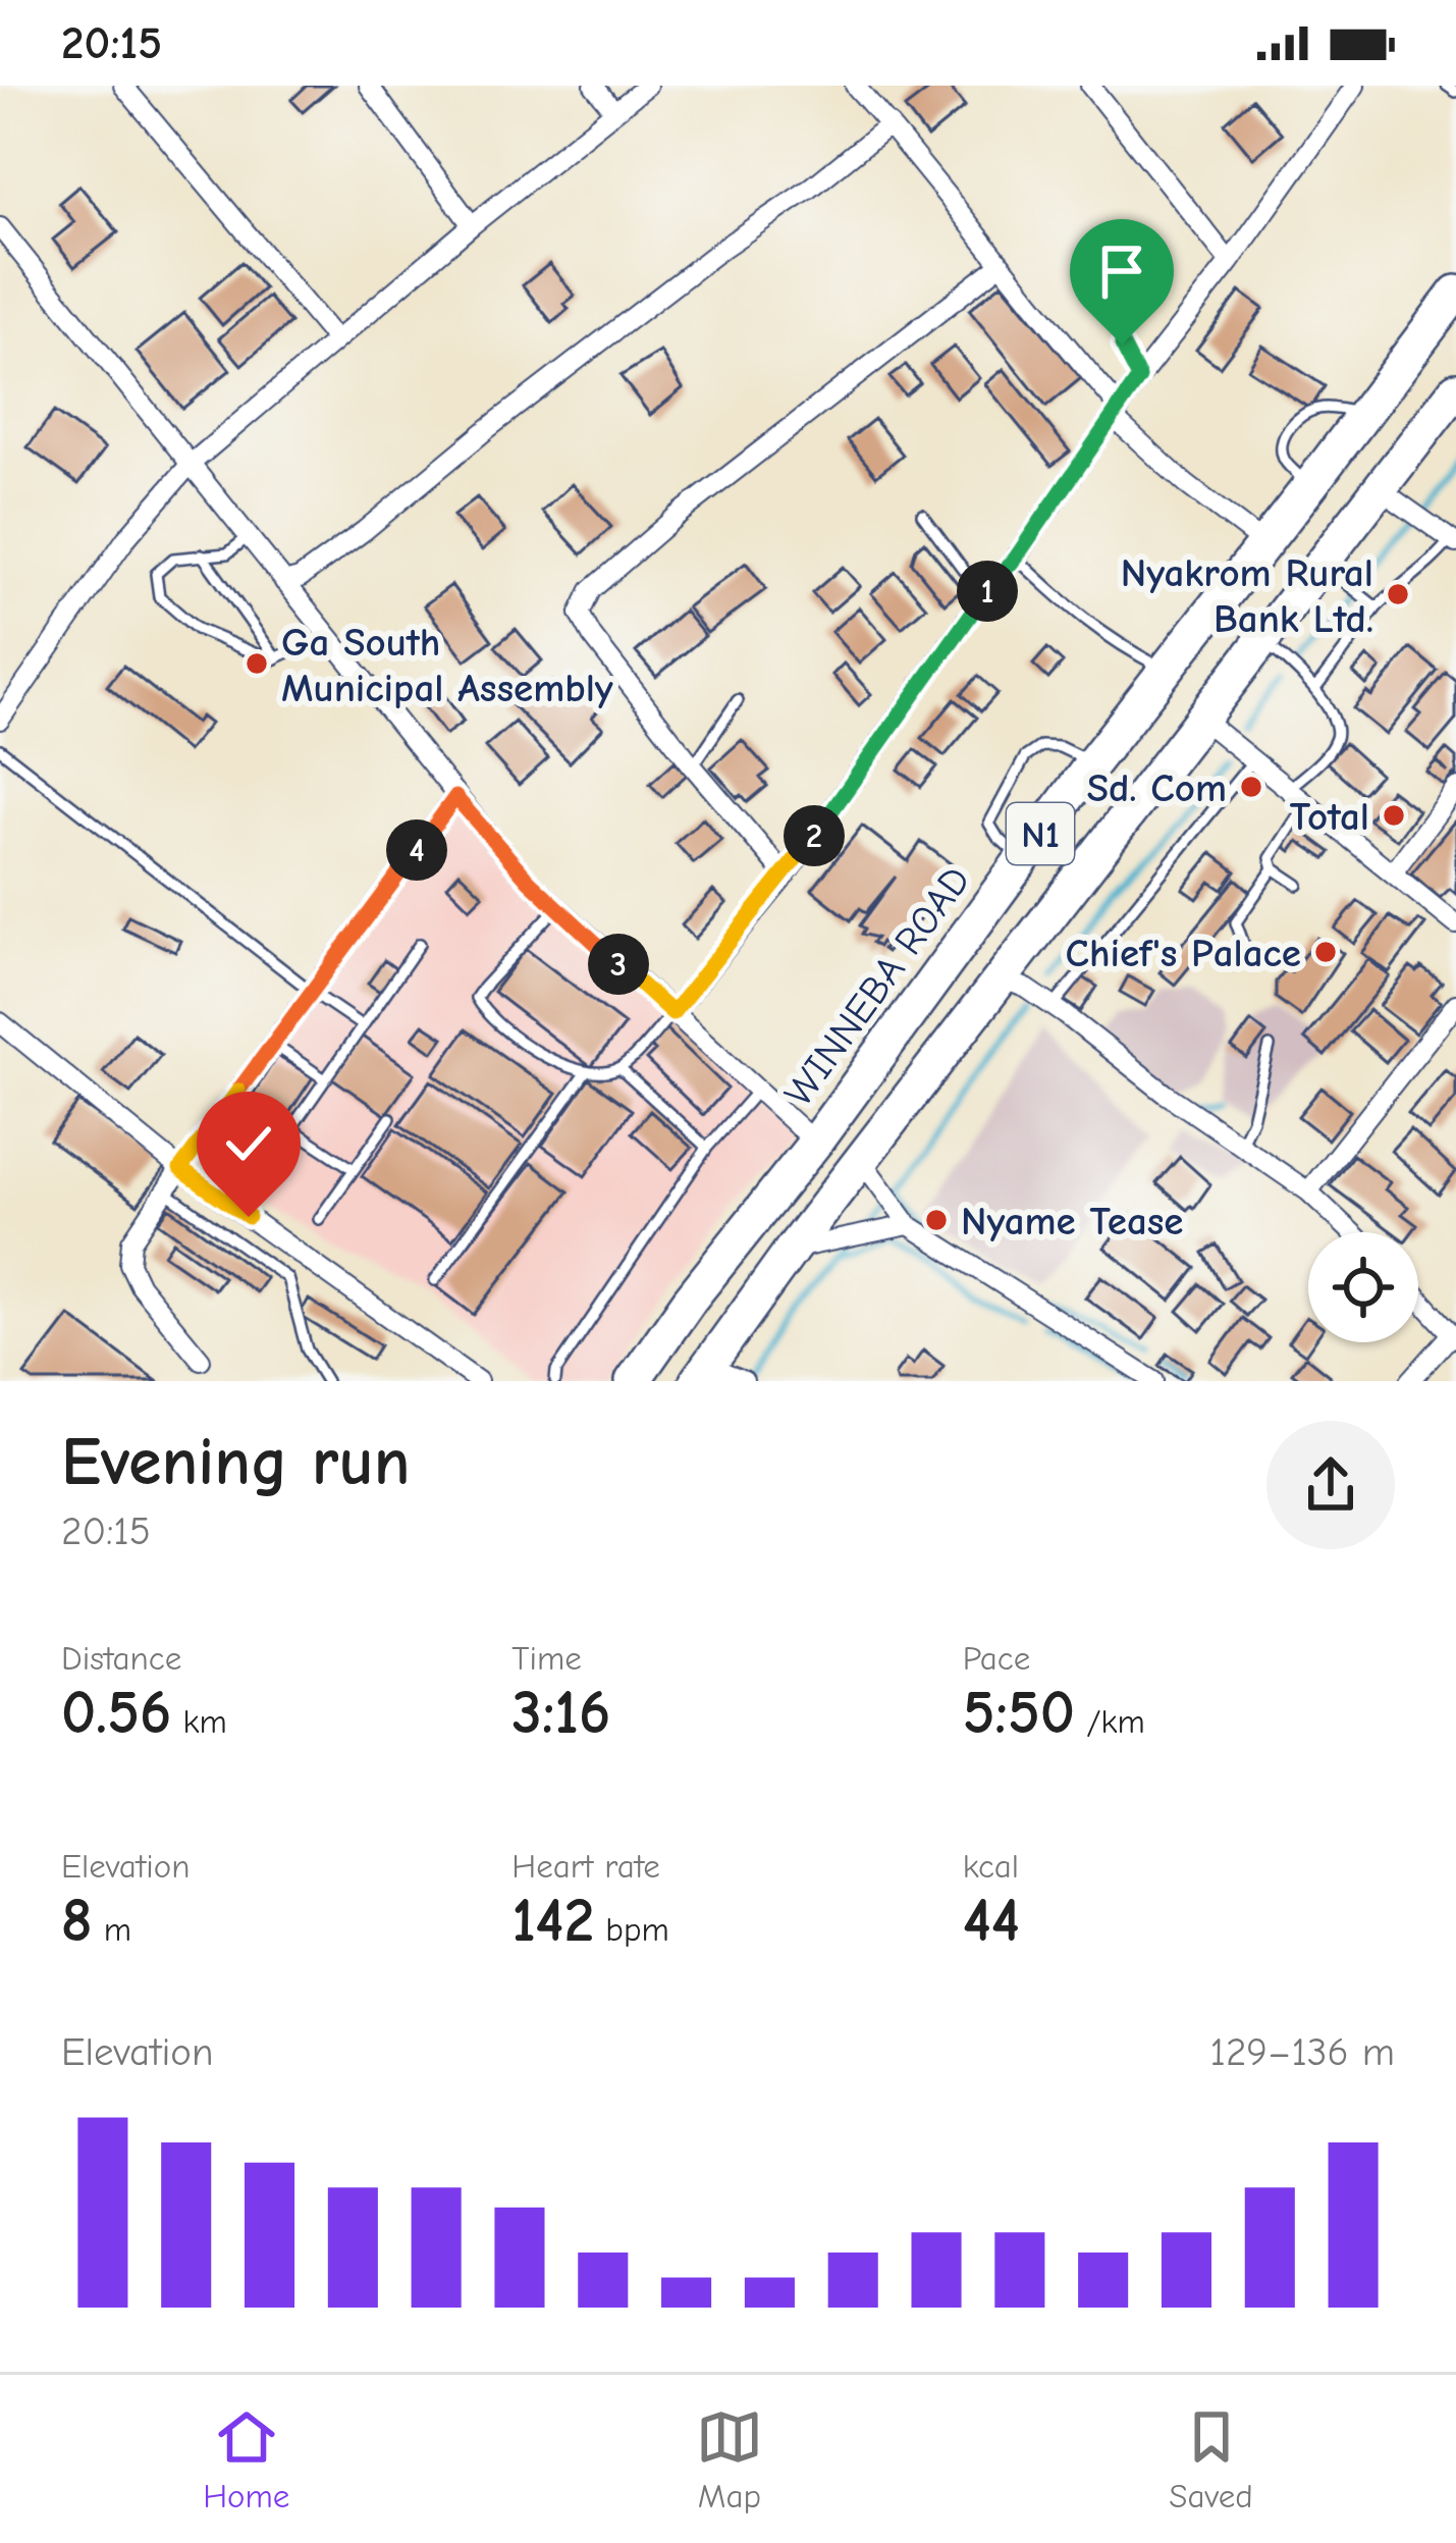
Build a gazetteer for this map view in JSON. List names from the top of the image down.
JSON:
{
  "streets": {
    "highway": ["N1", "WINNEBA ROAD"]
  },
  "places": [
    "Nyakrom Rural Bank Ltd.",
    "Ga South Municipal Assembly",
    "Sd. Com",
    "Total",
    "Chief's Palace",
    "Nyame Tease"
  ],
  "page": {
    "status": "20:15",
    "pins": [
      "1",
      "2",
      "4",
      "3"
    ],
    "heading": ["Evening run", "20:15"],
    "stats": [
      ["Distance", "0.56 km"],
      ["Time", "3:16"],
      ["Pace", "5:50 /km"],
      ["Elevation", "8 m"],
      ["Heart rate", "142 bpm"],
      ["kcal", "44"]
    ],
    "chart": ["Elevation", "129–136 m"],
    "tabs": ["Home", "Map", "Saved"]
  }
}
